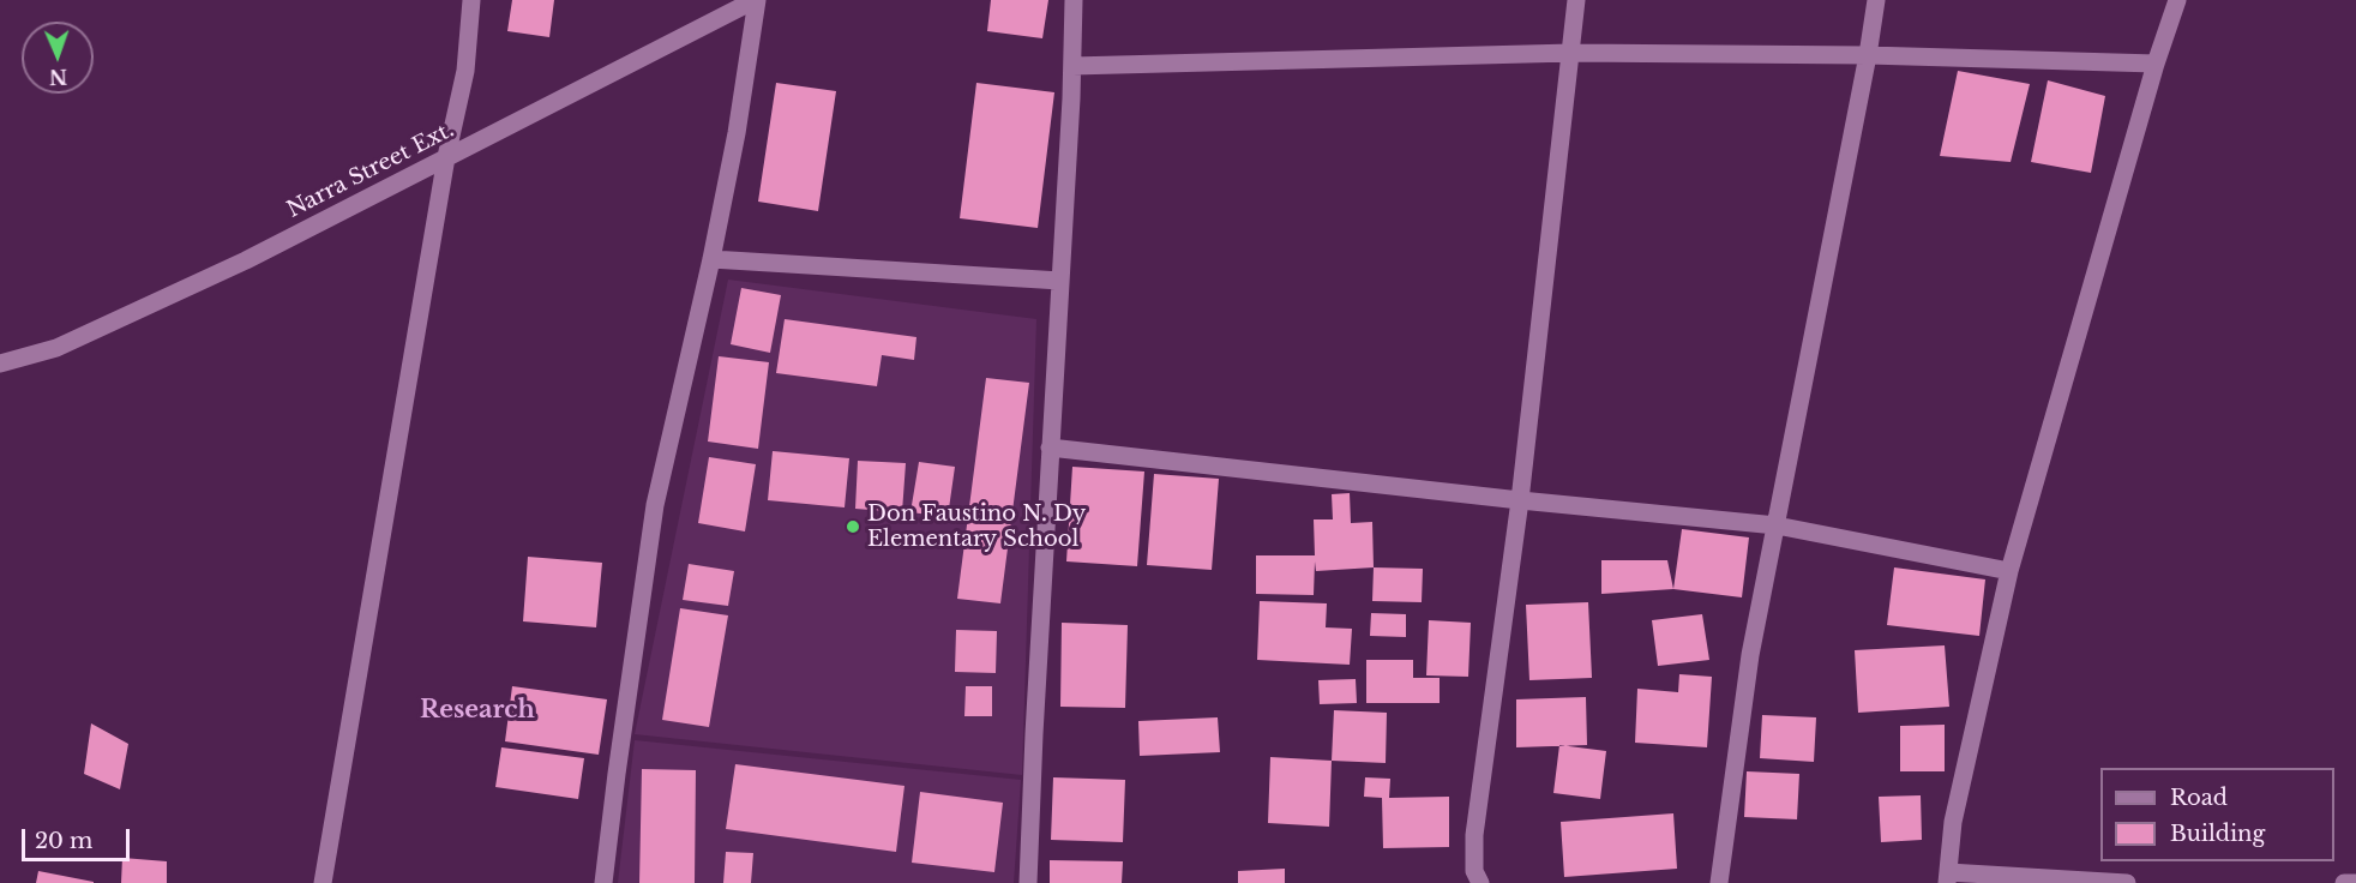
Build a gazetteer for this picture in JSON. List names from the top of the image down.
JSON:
{
  "streets": {
    "street": ["Narra Street Ext."]
  },
  "districts": ["Research"],
  "places": ["Don Faustino N. Dy Elementary School"],
  "legend": ["Road", "Building"],
  "scale_bar": "20 m",
  "north": "bottom"
}
